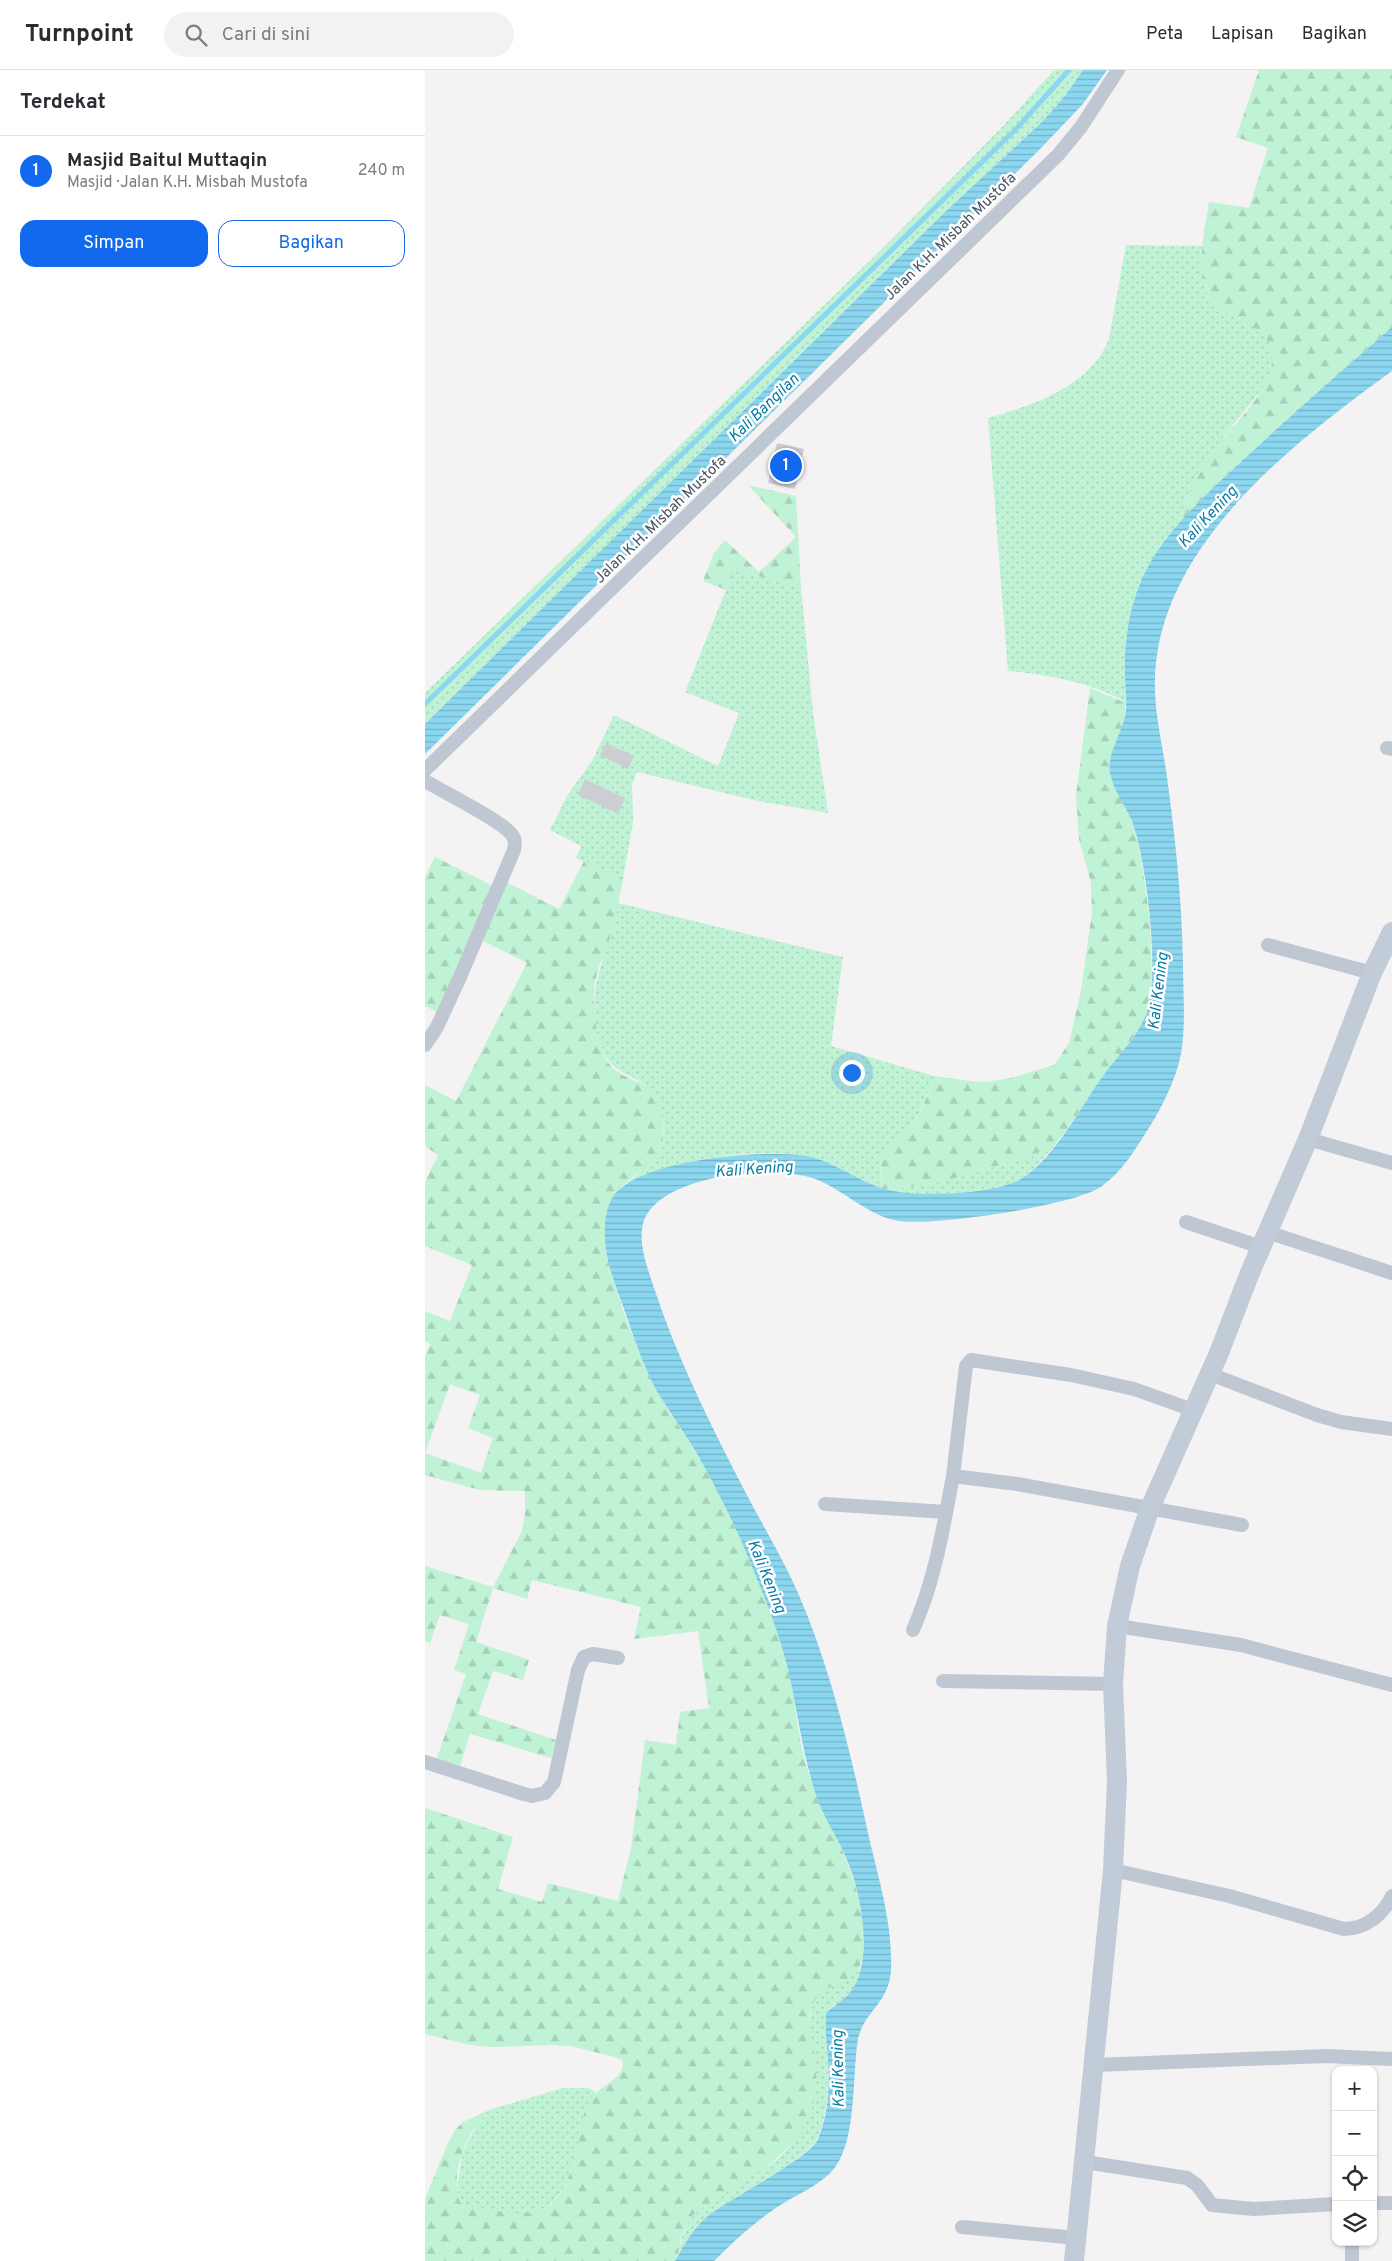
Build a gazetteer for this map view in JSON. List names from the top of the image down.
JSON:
{
  "streets": {
    "street": ["Jalan K.H. Misbah Mustofa"]
  },
  "water": ["Kali Bangilan", "Kali Kening"],
  "page": {
    "header": "Turnpoint",
    "search": "Cari di sini",
    "nav": ["Peta", "Lapisan", "Bagikan"],
    "heading": "Terdekat",
    "list": [
      {
        "mark": "1",
        "name": "Masjid Baitul Muttaqin",
        "note": "Masjid · Jalan K.H. Misbah Mustofa",
        "value": "240 m"
      }
    ],
    "buttons": ["Simpan", "Bagikan"],
    "pins": "1",
    "map_buttons": ["+", "−"]
  }
}
